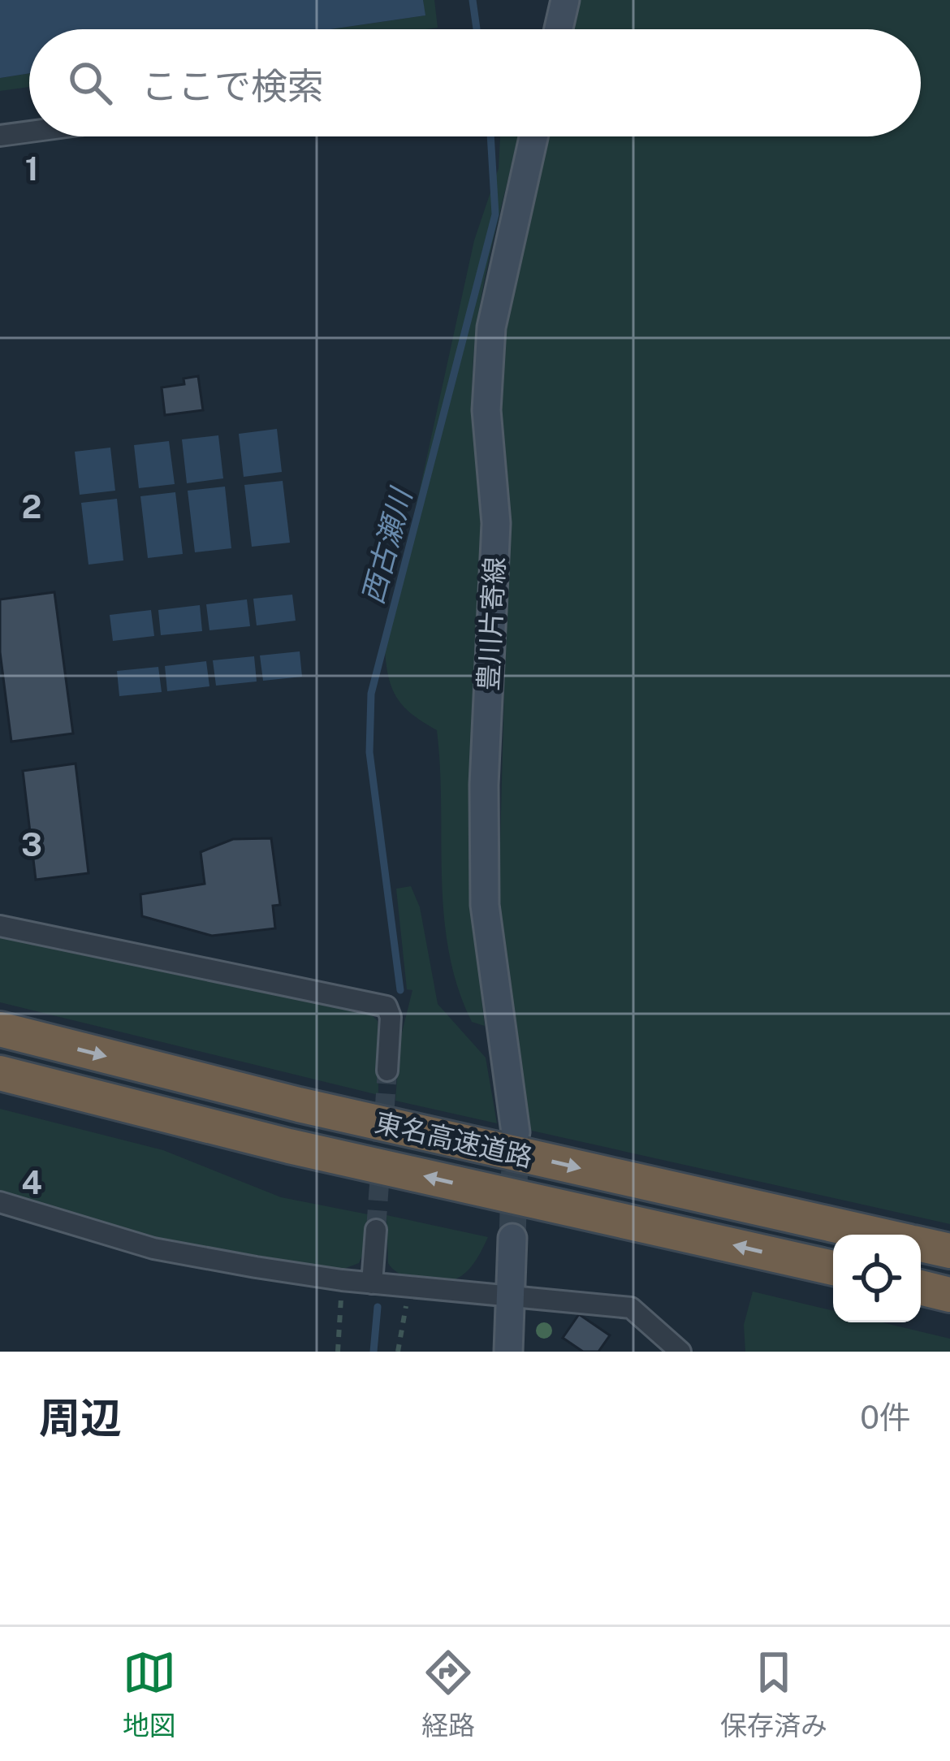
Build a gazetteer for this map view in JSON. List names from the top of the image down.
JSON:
{
  "streets": {
    "highway": ["東名高速道路"],
    "main road": ["豊川片寄線"]
  },
  "water": ["西古瀬川"],
  "page": {
    "search": "ここで検索",
    "heading": ["周辺", "0件"],
    "nav": ["地図", "経路", "保存済み"]
  },
  "grid": {
    "rows": [
      "1",
      "2",
      "3",
      "4"
    ]
  }
}
